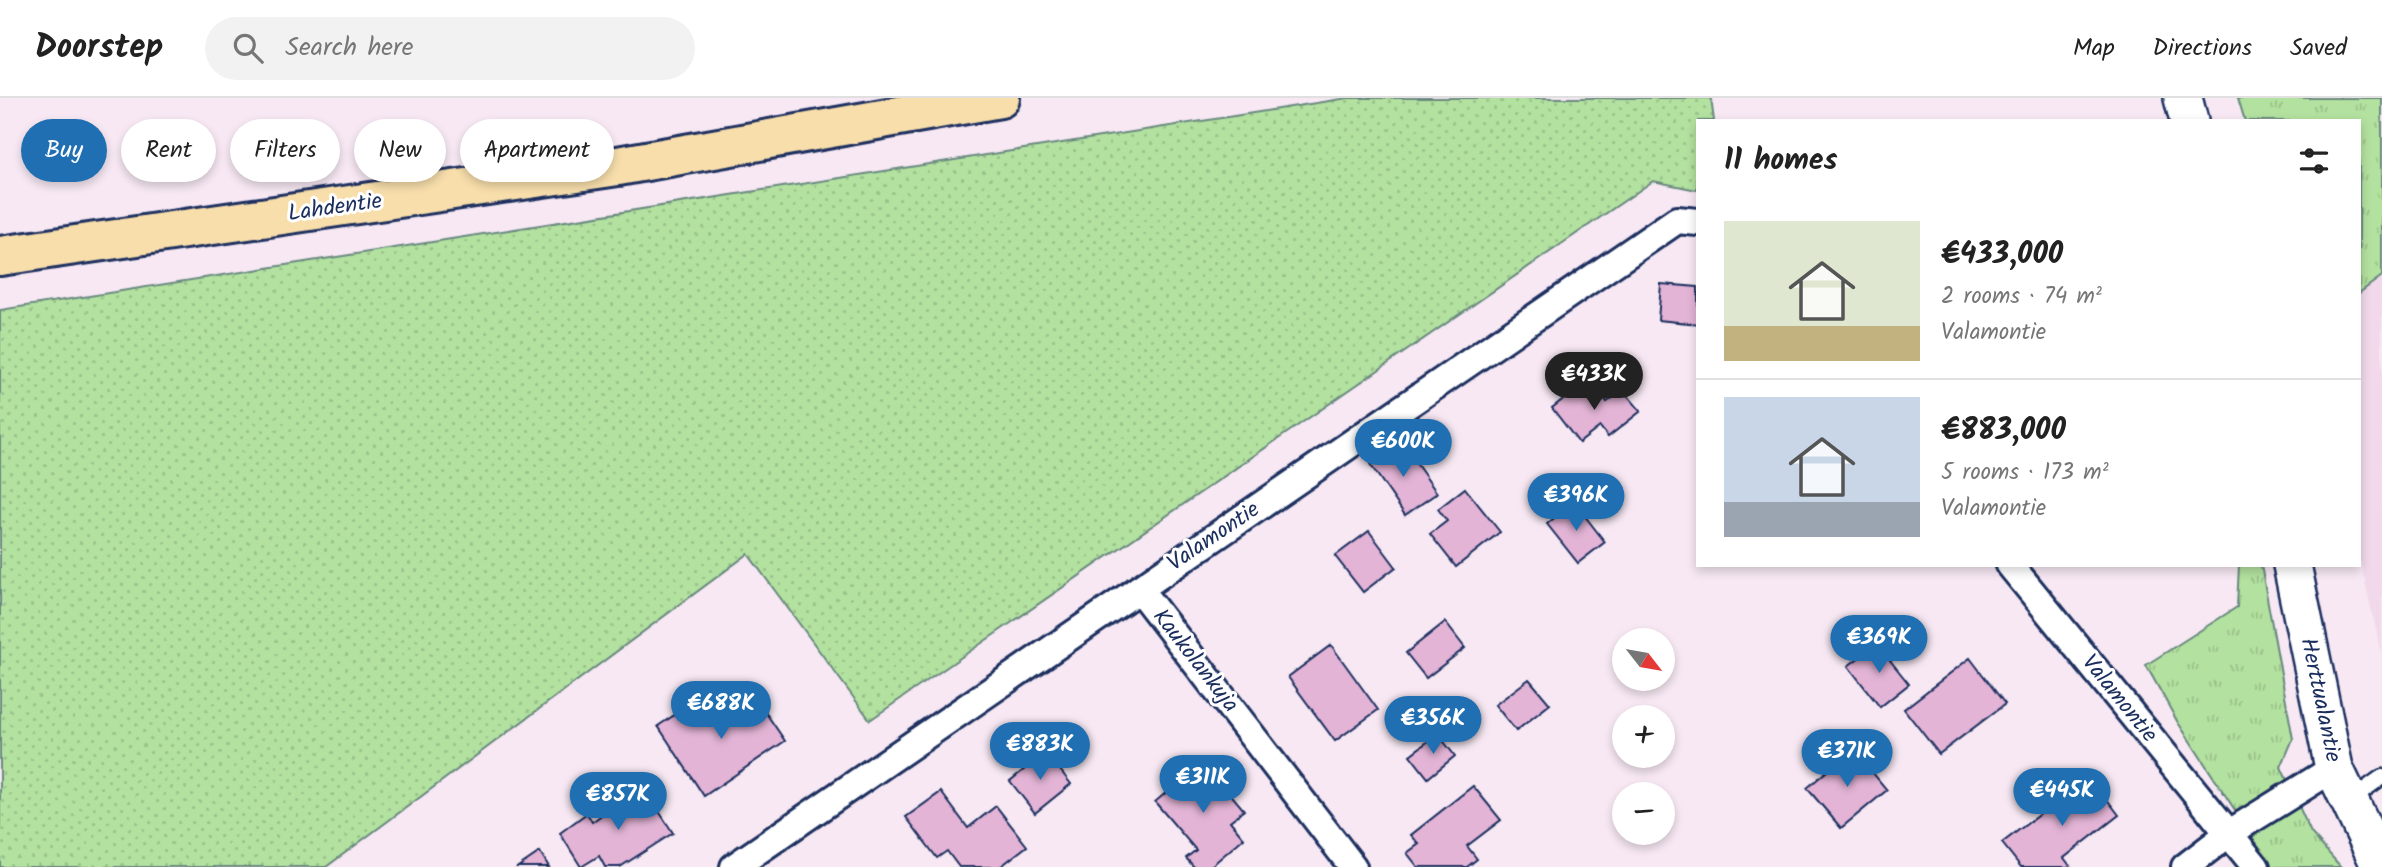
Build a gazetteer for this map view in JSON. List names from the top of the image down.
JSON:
{
  "streets": {
    "highway": ["Lahdentie"],
    "street": ["Valamontie", "Kaukolankuja", "Herttualantie"]
  },
  "crossings": [
    ["Valamontie", "Kaukolankuja"]
  ],
  "north": "bottom right",
  "page": {
    "header": "Doorstep",
    "search": "Search here",
    "nav": ["Map", "Directions", "Saved"],
    "chip": [
      "Buy",
      "Rent",
      "Filters",
      "New",
      "Apartment"
    ],
    "heading": "11 homes",
    "list": [
      {
        "name": "€433,000",
        "note": "2 rooms · 74 m² · Valamontie"
      },
      {
        "name": "€883,000",
        "note": "5 rooms · 173 m² · Valamontie"
      }
    ],
    "price": [
      "€433K",
      "€600K",
      "€396K",
      "€369K",
      "€688K",
      "€356K",
      "€883K",
      "€371K",
      "€311K",
      "€445K",
      "€857K"
    ],
    "map_buttons": ["+", "−"]
  }
}
